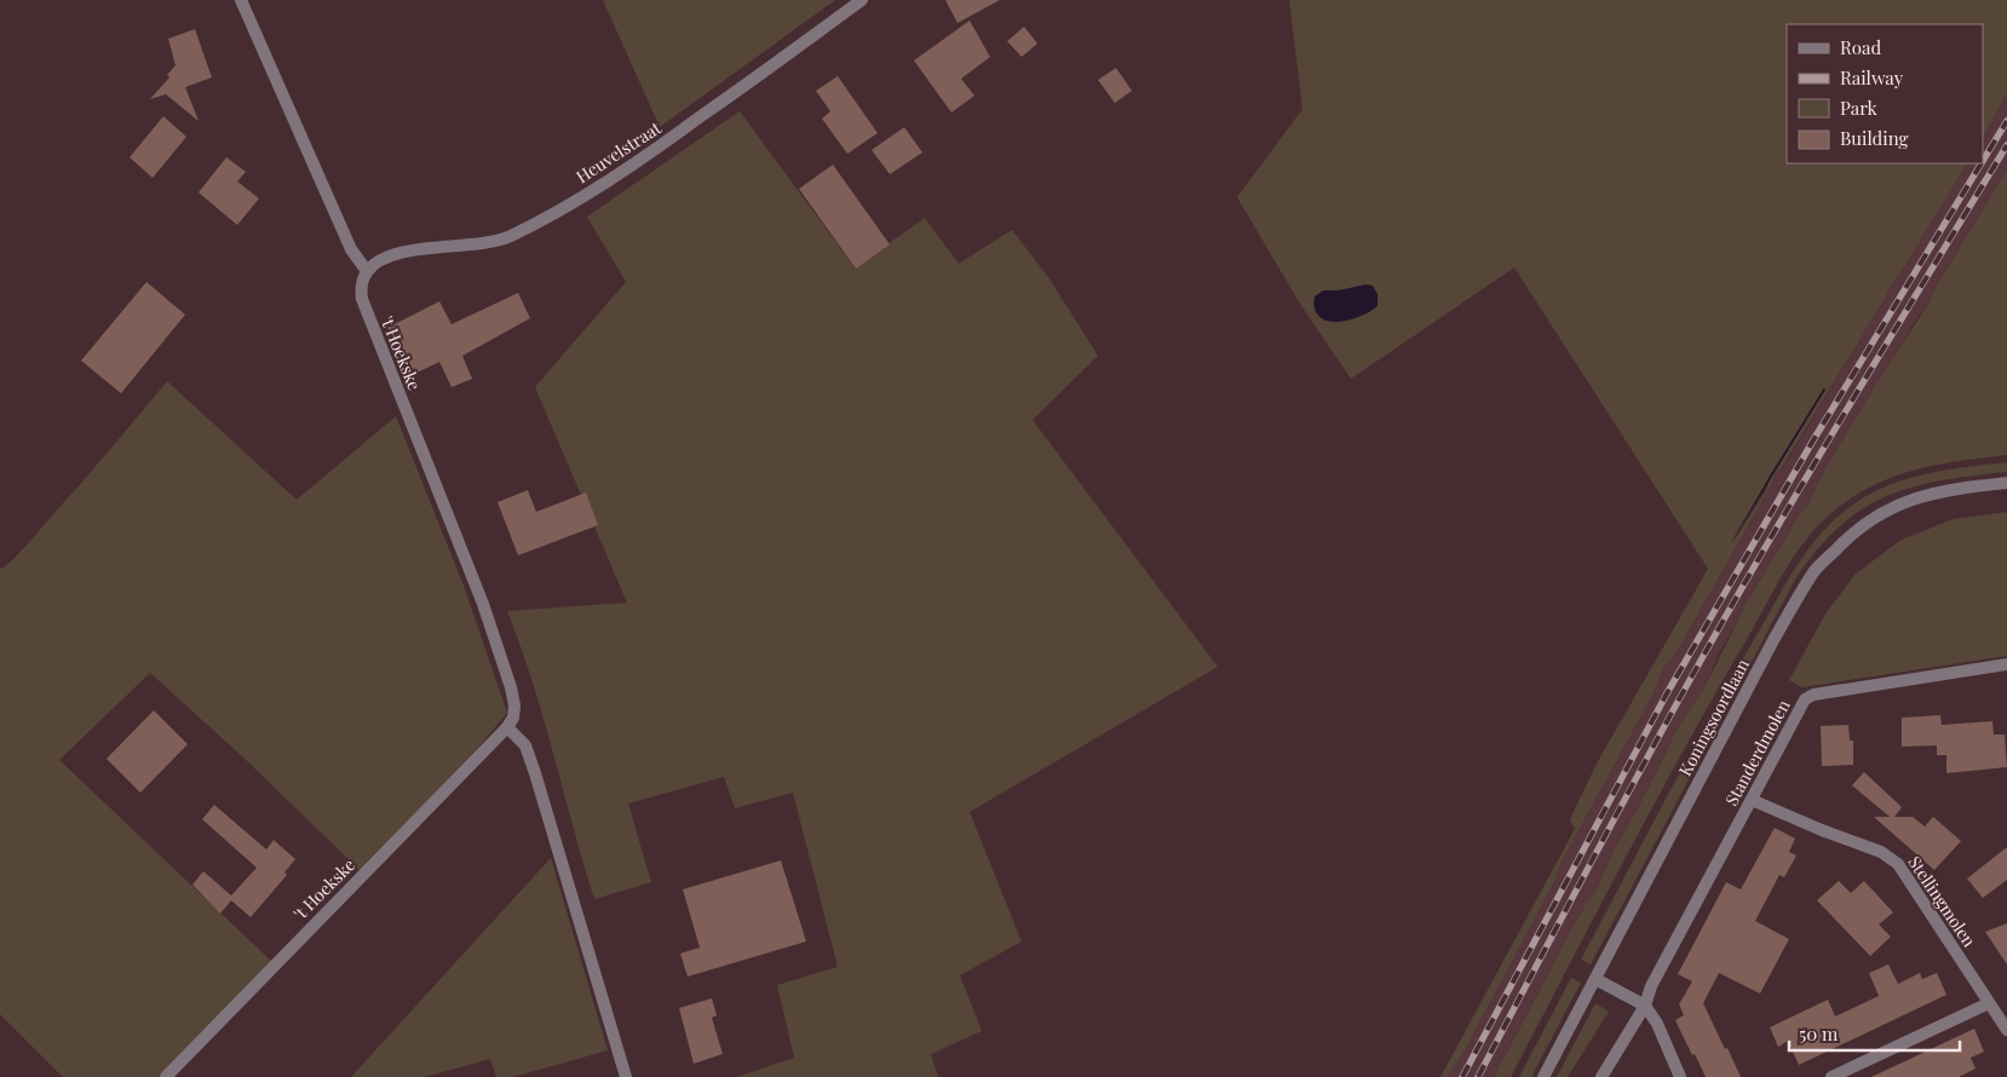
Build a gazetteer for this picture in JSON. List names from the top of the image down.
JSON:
{
  "streets": {
    "street": [
      "Heuvelstraat",
      "'t Hoekske",
      "Koningsoordlaan",
      "Standerdmolen",
      "Stellingmolen"
    ]
  },
  "crossings": [
    ["Heuvelstraat", "'t Hoekske"],
    ["Standerdmolen", "Stellingmolen"]
  ],
  "legend": [
    "Road",
    "Railway",
    "Park",
    "Building"
  ],
  "scale_bar": "50 m"
}
